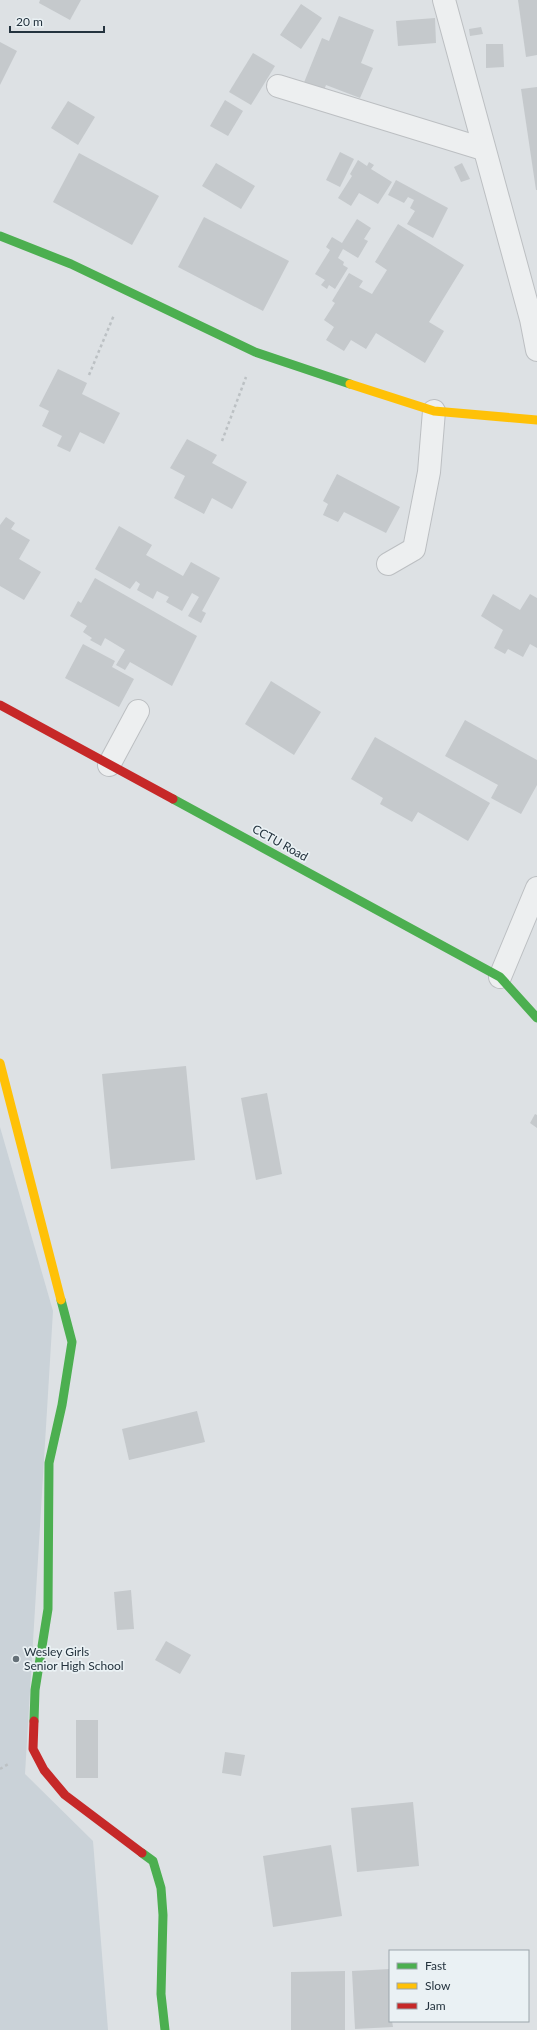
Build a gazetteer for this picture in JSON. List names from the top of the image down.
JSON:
{
  "streets": {
    "street": ["CCTU Road"]
  },
  "places": ["Wesley Girls Senior High School"],
  "legend": ["Fast", "Slow", "Jam"],
  "scale_bar": "20 m"
}
